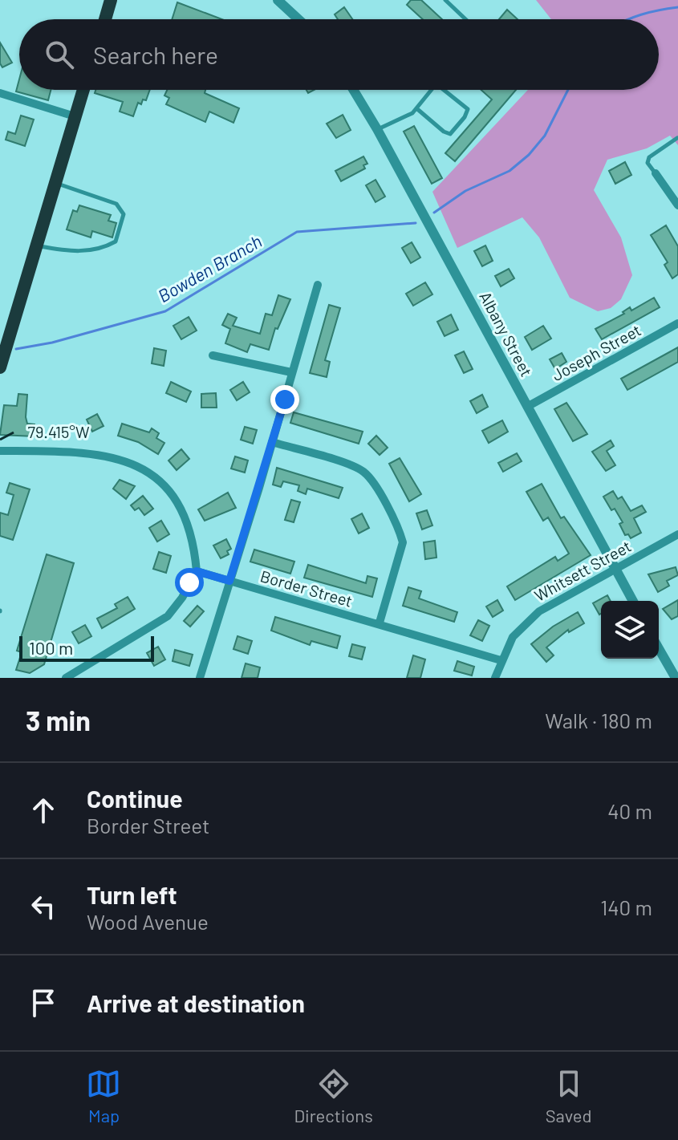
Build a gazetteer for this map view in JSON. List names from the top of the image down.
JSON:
{
  "streets": {
    "street": [
      "Albany Street",
      "Joseph Street",
      "Whitsett Street",
      "Border Street"
    ]
  },
  "crossings": [
    ["Albany Street", "Joseph Street"],
    ["Albany Street", "Whitsett Street"],
    ["Whitsett Street", "Border Street"]
  ],
  "water": ["Bowden Branch"],
  "scale_bar": "100 m",
  "page": {
    "search": "Search here",
    "scale": "100 m",
    "heading": ["3 min", "Walk · 180 m"],
    "list": [
      ["Continue", "Border Street", "40 m"],
      ["Turn left", "Wood Avenue", "140 m"],
      "Arrive at destination"
    ],
    "nav": ["Map", "Directions", "Saved"]
  },
  "coordinates": ["79.415°W"]
}
